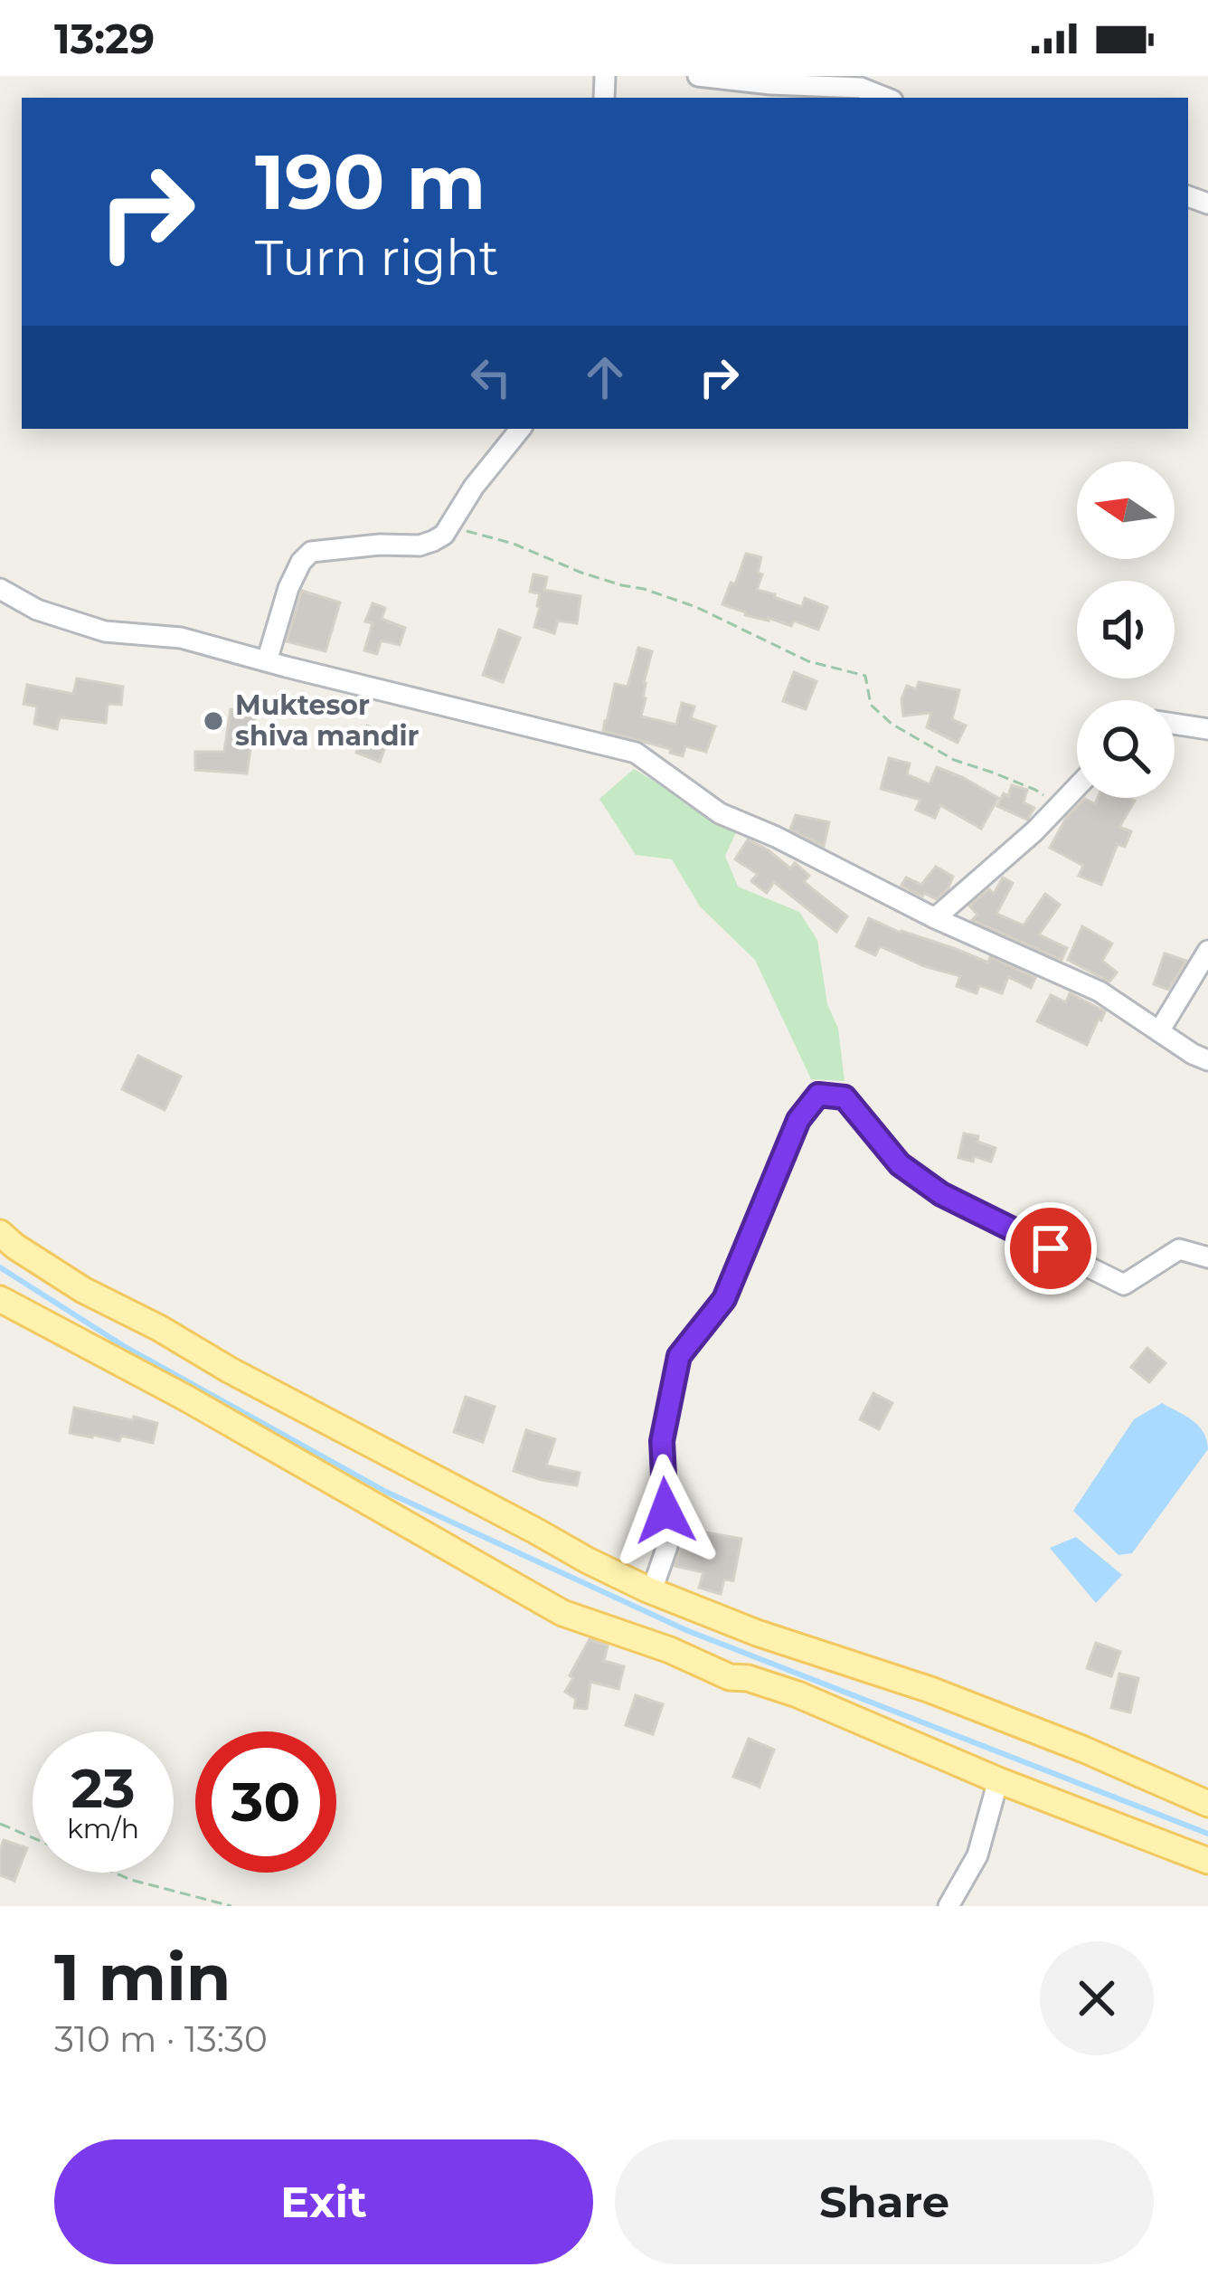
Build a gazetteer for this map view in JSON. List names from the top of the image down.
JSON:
{
  "places": ["Muktesor shiva mandir"],
  "north": "left",
  "page": {
    "status": "13:29",
    "turn": ["190 m", "Turn right"],
    "speed": "23 km/h",
    "limit": "30",
    "heading": ["1 min", "310 m · 13:30"],
    "buttons": ["Exit", "Share"]
  }
}
